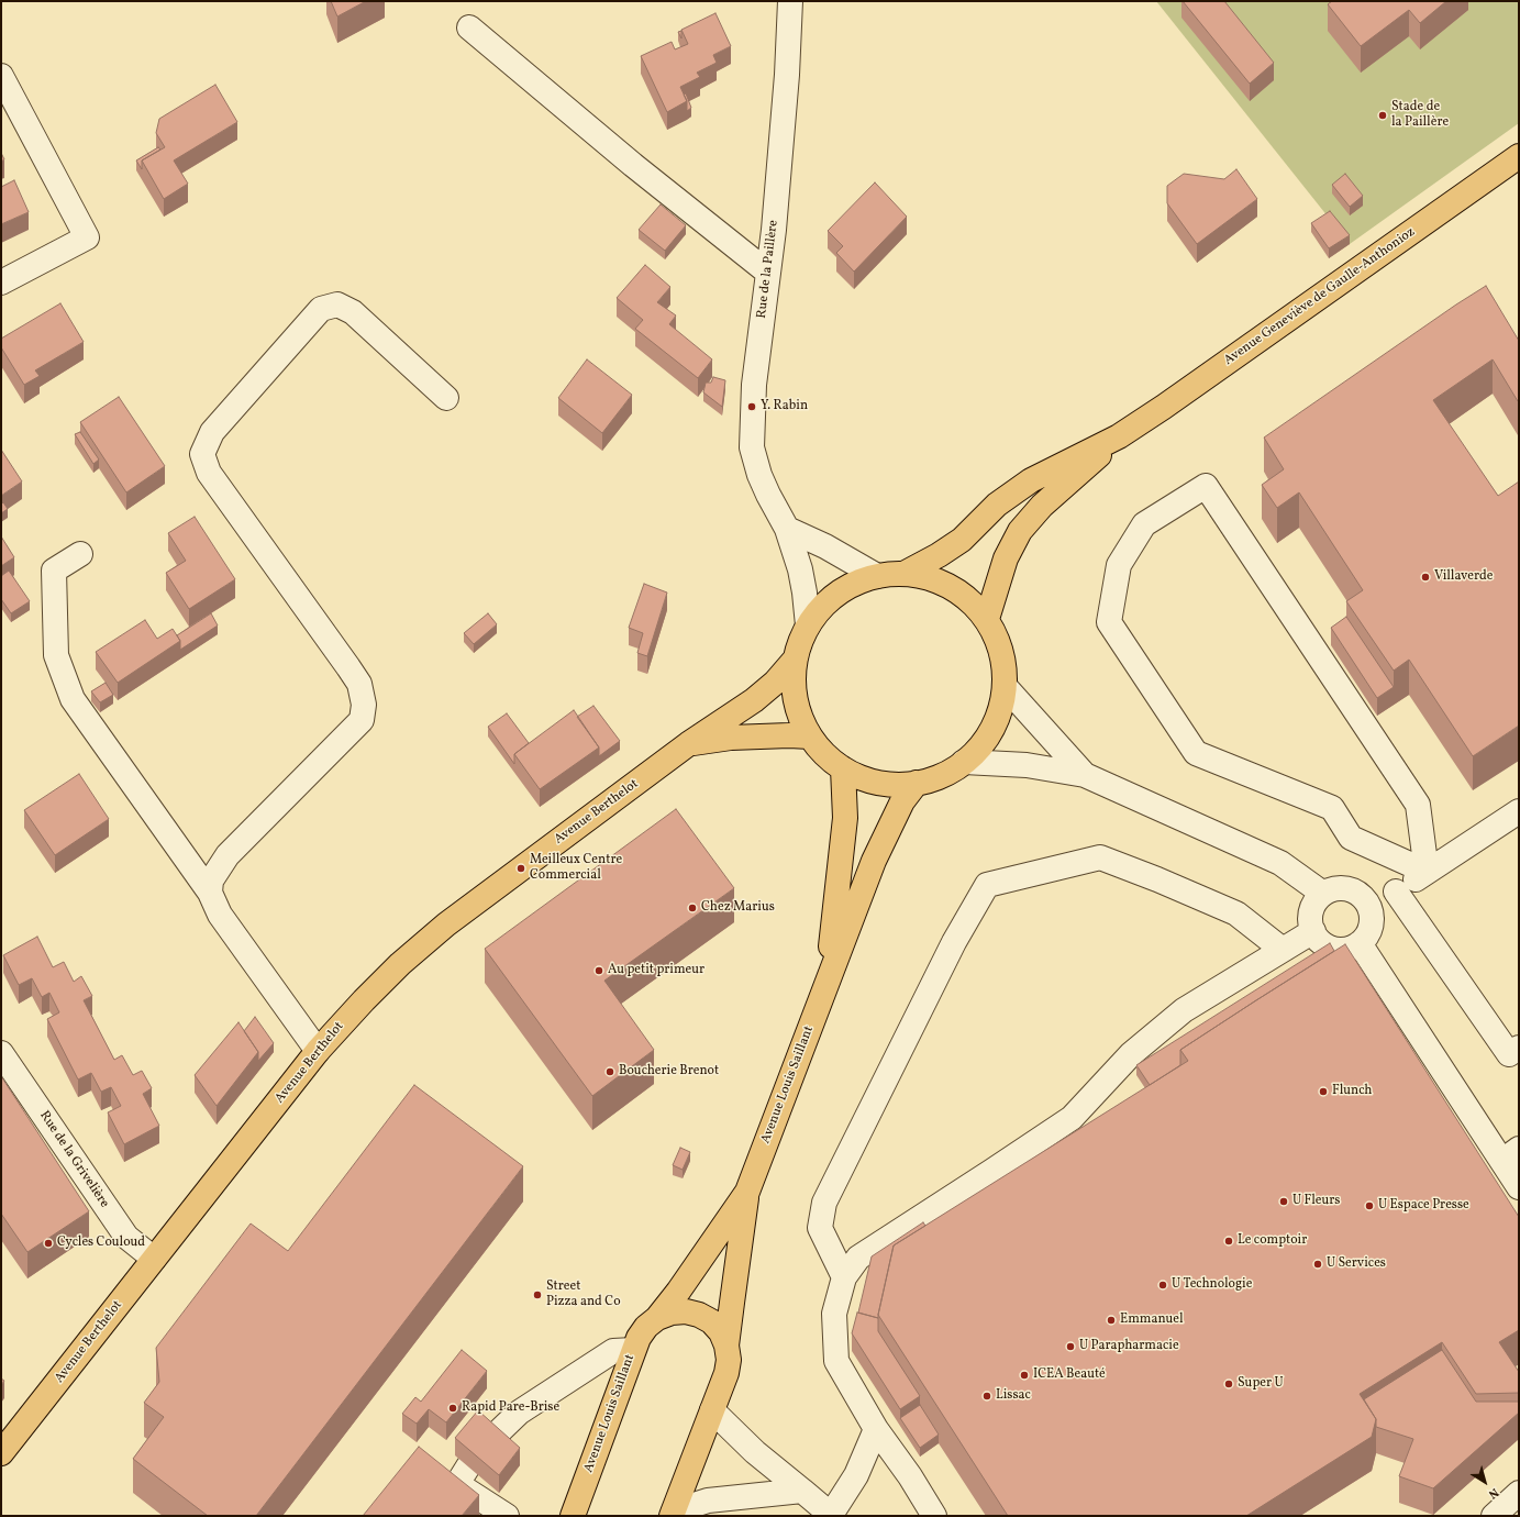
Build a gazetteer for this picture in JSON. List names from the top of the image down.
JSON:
{
  "streets": {
    "main road": ["Avenue Geneviève de Gaulle-Anthonioz", "Avenue Berthelot", "Avenue Louis Saillant"],
    "street": ["Rue de la Paillère", "Rue de la Grivelière"]
  },
  "crossings": [
    ["Avenue Berthelot", "Rue de la Grivelière"]
  ],
  "places": [
    "Stade de la Paillère",
    "Y. Rabin",
    "Villaverde",
    "Meilleux Centre Commercial",
    "Chez Marius",
    "Au petit primeur",
    "Boucherie Brenot",
    "Flunch",
    "U Fleurs",
    "U Espace Presse",
    "Le comptoir",
    "Cycles Couloud",
    "U Services",
    "U Technologie",
    "Street Pizza and Co",
    "Emmanuel",
    "U Parapharmacie",
    "ICEA Beauté",
    "Super U",
    "Lissac",
    "Rapid Pare-Brise"
  ],
  "north": "bottom right"
}
